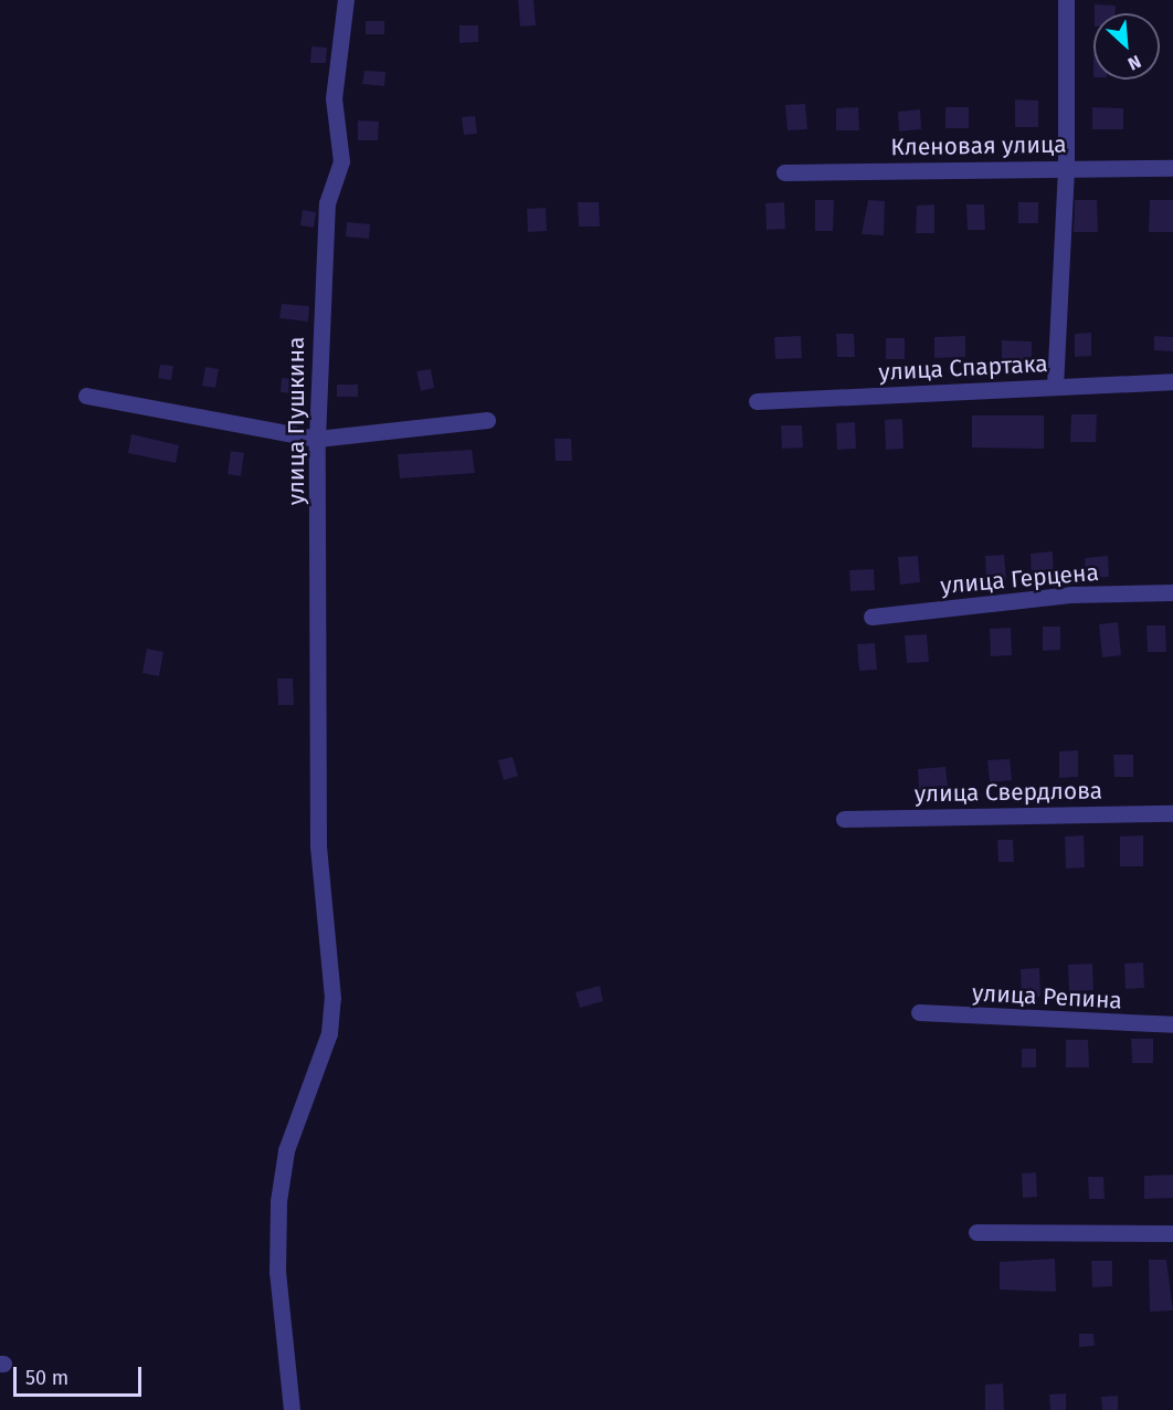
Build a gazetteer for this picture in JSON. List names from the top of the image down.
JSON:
{
  "streets": {
    "street": [
      "Кленовая улица",
      "улица Спартака",
      "улица Пушкина",
      "улица Герцена",
      "улица Свердлова",
      "улица Репина"
    ]
  },
  "scale_bar": "50 m",
  "north": "bottom right"
}
